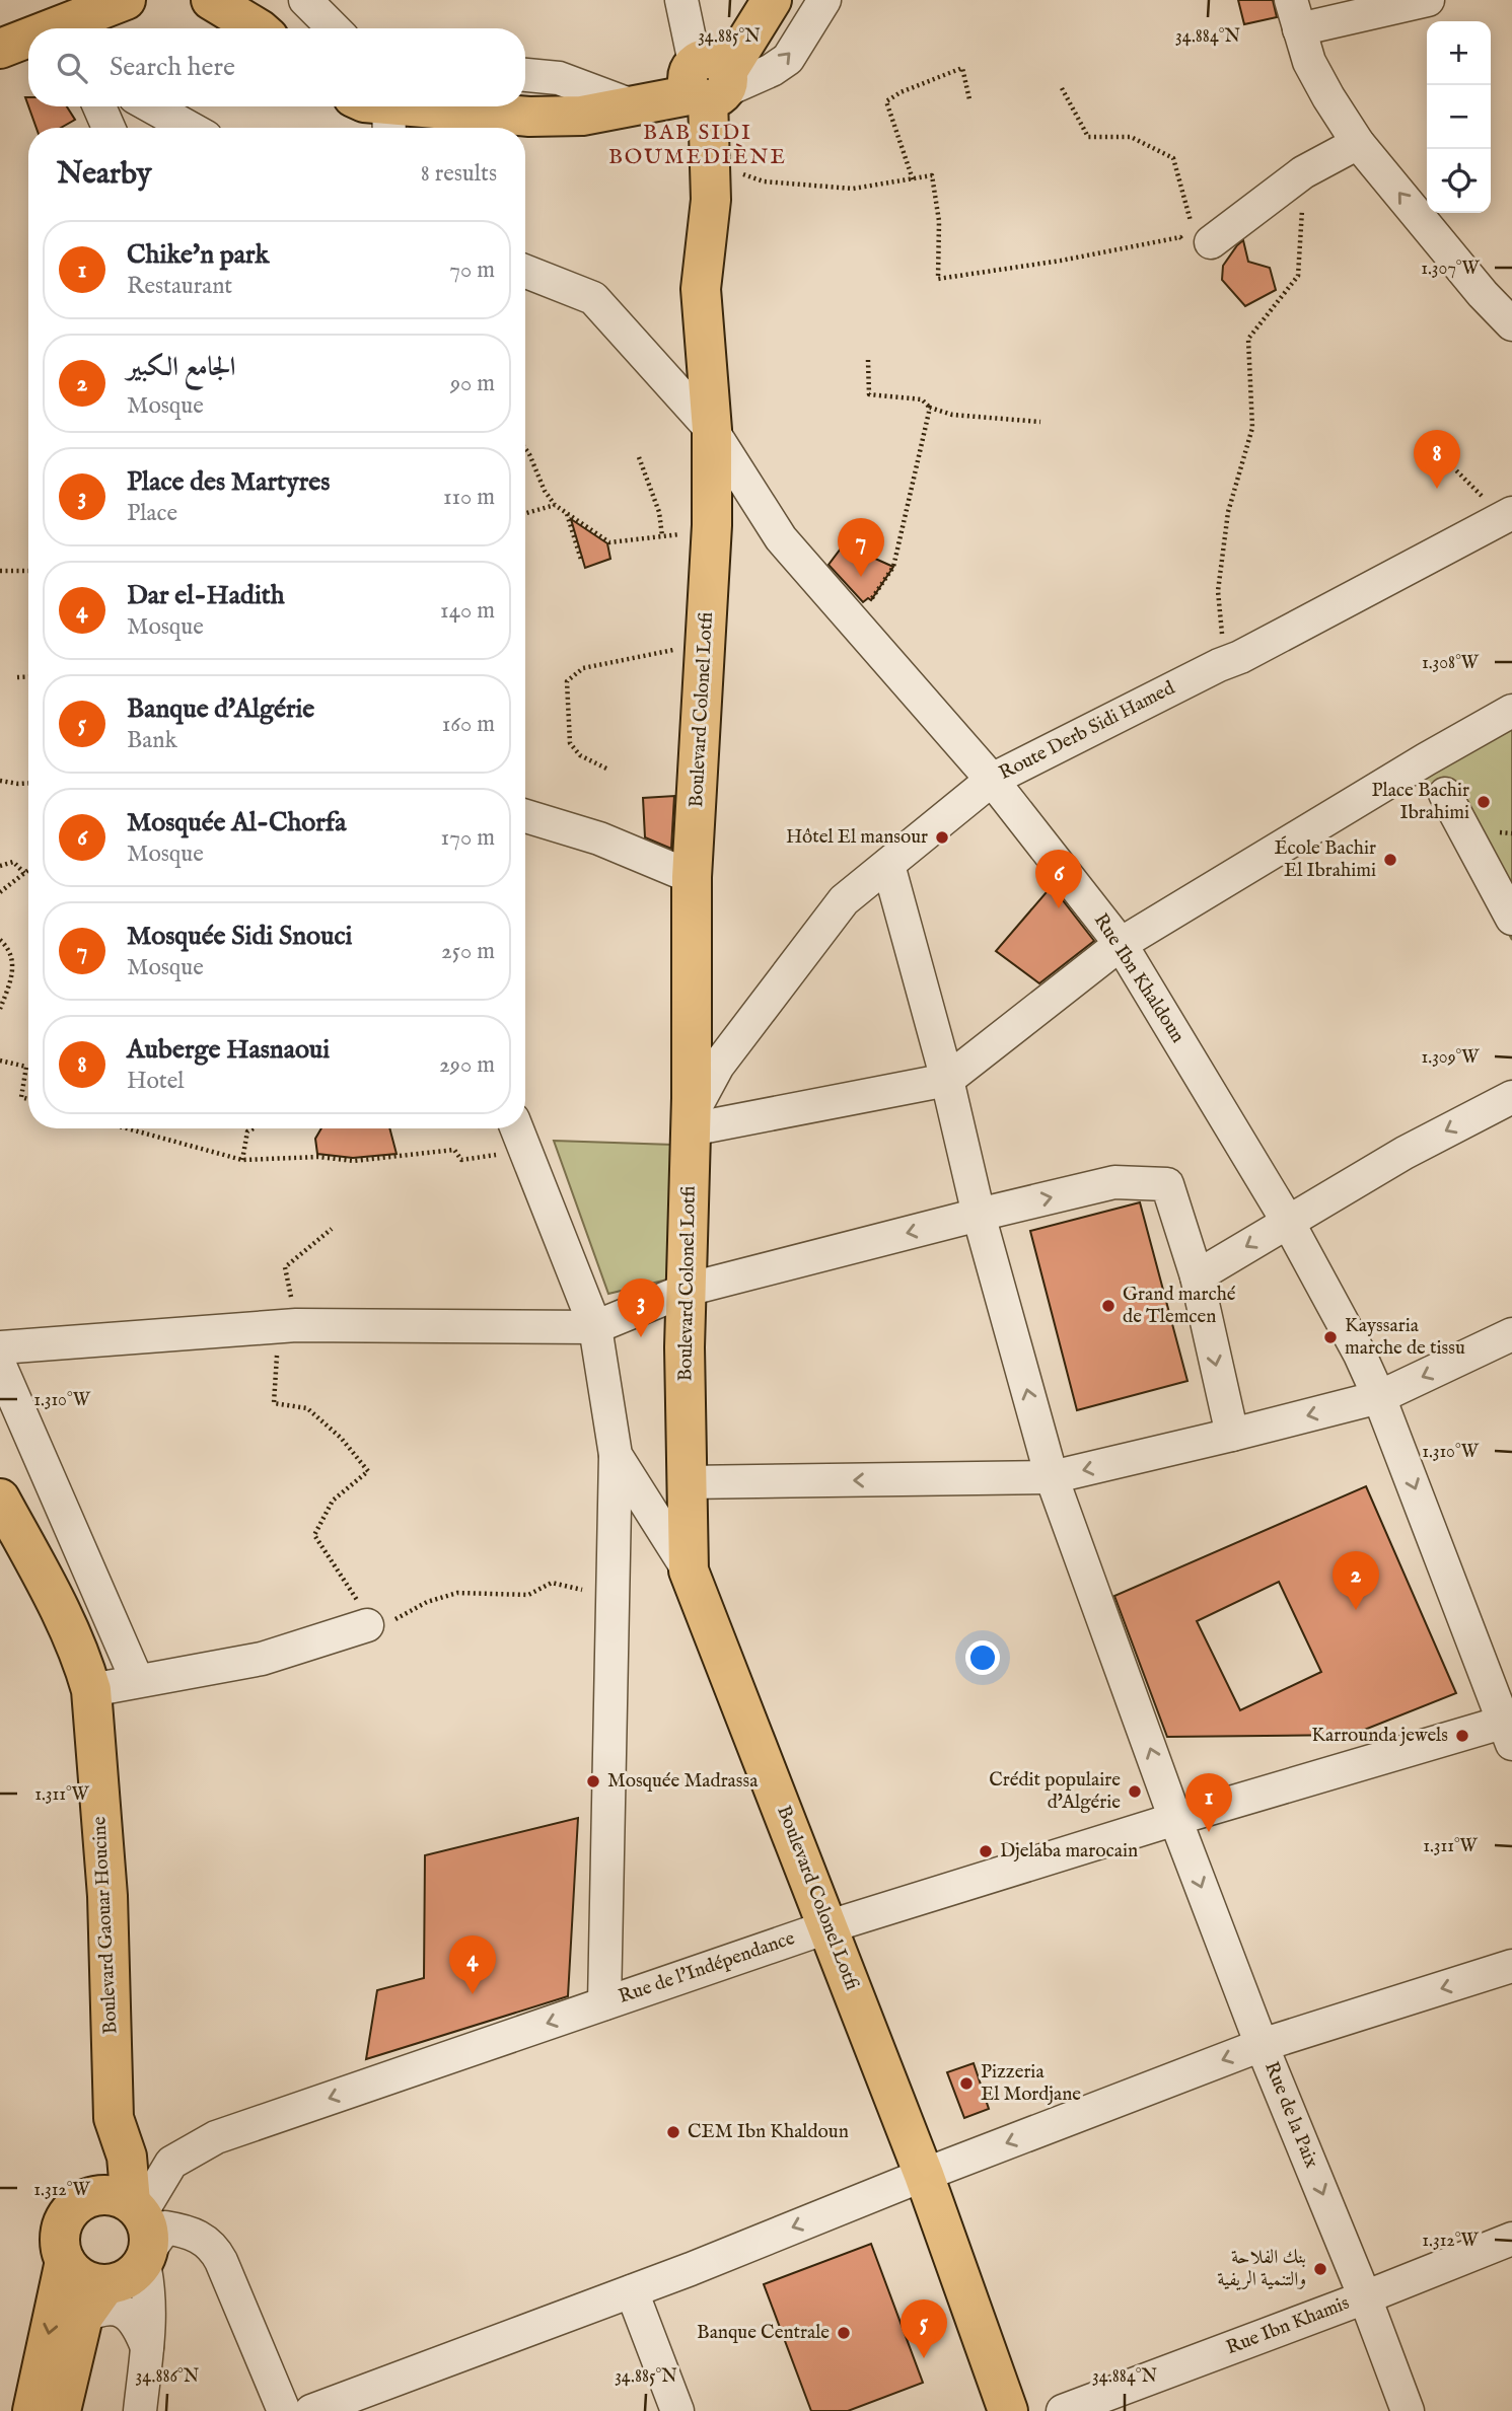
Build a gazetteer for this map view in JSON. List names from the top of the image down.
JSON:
{
  "streets": {
    "main road": ["Boulevard Colonel Lotfi", "Boulevard Gaouar Houcine"],
    "street": [
      "Route Derb Sidi Hamed",
      "Rue Ibn Khaldoun",
      "Rue de l'Indépendance",
      "Rue de la Paix",
      "Rue Ibn Khamis"
    ]
  },
  "crossings": [
    ["Boulevard Colonel Lotfi", "Route Derb Sidi Hamed"],
    ["Boulevard Colonel Lotfi", "Rue Ibn Khaldoun"],
    ["Boulevard Colonel Lotfi", "Rue de l'Indépendance"],
    ["Route Derb Sidi Hamed", "Rue Ibn Khaldoun"],
    ["Route Derb Sidi Hamed", "Rue de la Paix"],
    ["Rue Ibn Khaldoun", "Rue de l'Indépendance"],
    ["Rue de l'Indépendance", "Rue de la Paix"],
    ["Rue de la Paix", "Rue Ibn Khamis"]
  ],
  "districts": ["BAB SIDI BOUMEDIÈNE"],
  "places": [
    "Place Bachir Ibrahimi",
    "Hôtel El mansour",
    "École Bachir El Ibrahimi",
    "Grand marché de Tlemcen",
    "Kayssaria marche de tissu",
    "Karrounda jewels",
    "Mosquée Madrassa",
    "Crédit populaire d'Algérie",
    "Djelaba marocain",
    "Pizzeria El Mordjane",
    "CEM Ibn Khaldoun",
    "بنك الفلاحة والتنمية الريفية",
    "Banque Centrale"
  ],
  "page": {
    "map_buttons": ["+", "−"],
    "search": "Search here",
    "heading": ["Nearby", "8 results"],
    "list": [
      {
        "mark": "1",
        "name": "Chike'n park",
        "note": "Restaurant",
        "value": "70 m"
      },
      {
        "mark": "2",
        "name": "الجامع الكبير",
        "note": "Mosque",
        "value": "90 m"
      },
      {
        "mark": "3",
        "name": "Place des Martyres",
        "note": "Place",
        "value": "110 m"
      },
      {
        "mark": "4",
        "name": "Dar el-Hadith",
        "note": "Mosque",
        "value": "140 m"
      },
      {
        "mark": "5",
        "name": "Banque d'Algérie",
        "note": "Bank",
        "value": "160 m"
      },
      {
        "mark": "6",
        "name": "Mosquée Al-Chorfa",
        "note": "Mosque",
        "value": "170 m"
      },
      {
        "mark": "7",
        "name": "Mosquée Sidi Snouci",
        "note": "Mosque",
        "value": "250 m"
      },
      {
        "mark": "8",
        "name": "Auberge Hasnaoui",
        "note": "Hotel",
        "value": "290 m"
      }
    ],
    "pins": [
      "8",
      "7",
      "6",
      "3",
      "2",
      "1",
      "4",
      "5"
    ]
  },
  "coordinates": [
    "34.885°N",
    "34.884°N",
    "1.307°W",
    "1.308°W",
    "1.309°W",
    "1.310°W",
    "1.311°W",
    "1.312°W",
    "34.886°N"
  ]
}
